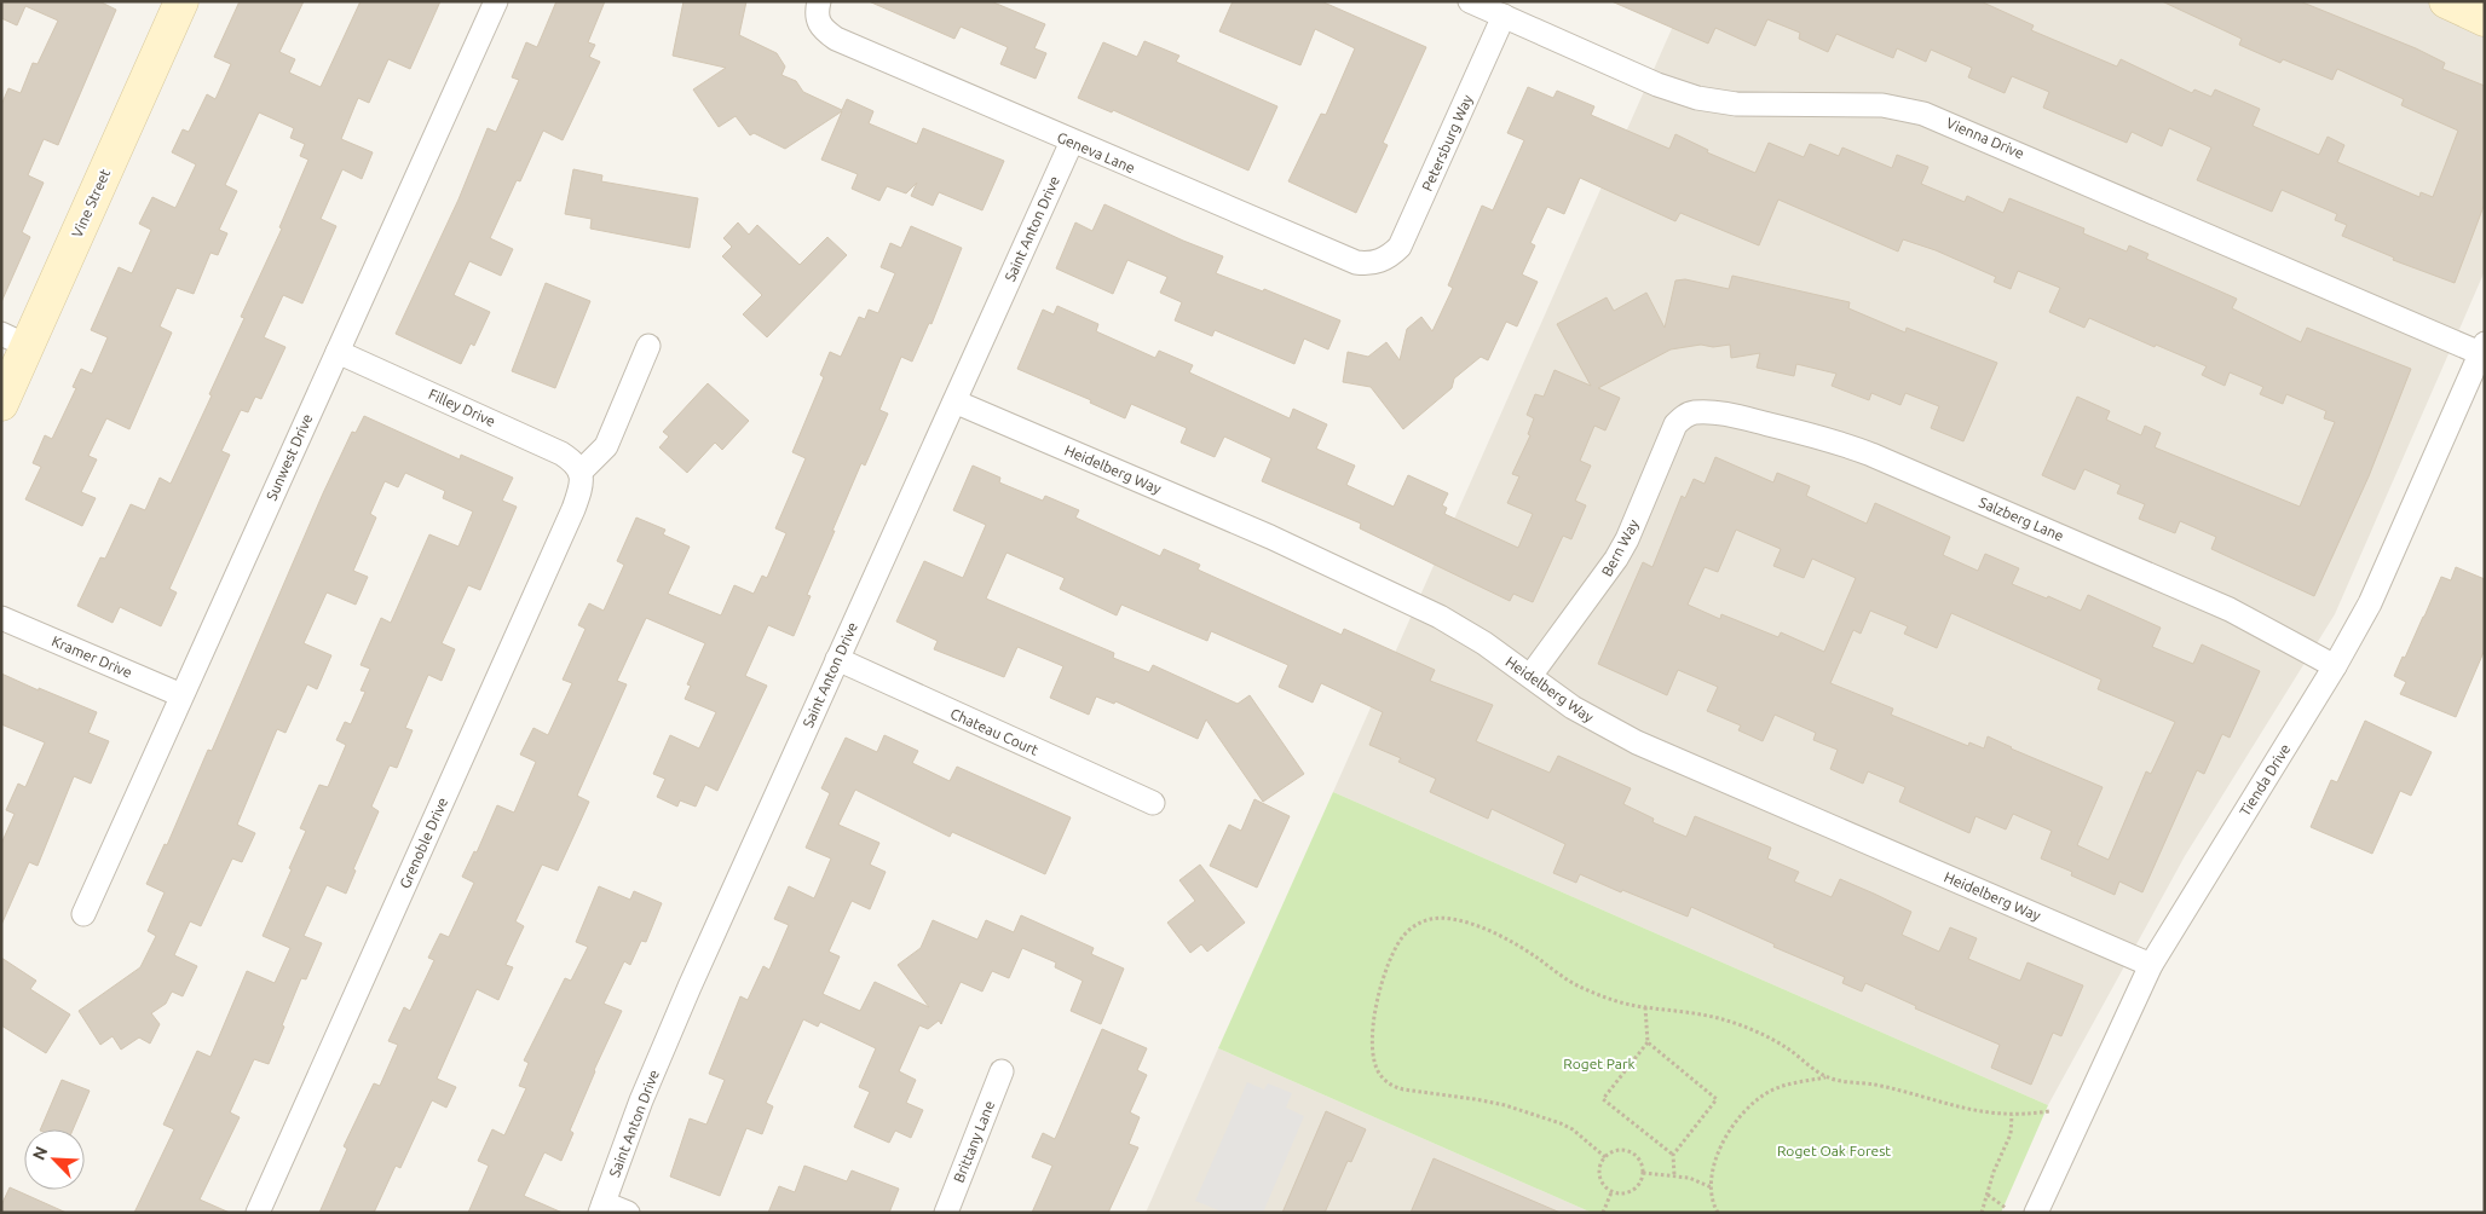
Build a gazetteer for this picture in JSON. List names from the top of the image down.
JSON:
{
  "streets": {
    "street": [
      "Vienna Drive",
      "Petersburg Way",
      "Geneva Lane",
      "Vine Street",
      "Saint Anton Drive",
      "Filley Drive",
      "Sunwest Drive",
      "Heidelberg Way",
      "Salzberg Lane",
      "Bern Way",
      "Kramer Drive",
      "Chateau Court",
      "Tienda Drive",
      "Grenoble Drive",
      "Brittany Lane"
    ]
  },
  "crossings": [
    ["Vienna Drive", "Petersburg Way"],
    ["Vienna Drive", "Tienda Drive"],
    ["Petersburg Way", "Geneva Lane"],
    ["Geneva Lane", "Saint Anton Drive"],
    ["Saint Anton Drive", "Heidelberg Way"],
    ["Saint Anton Drive", "Chateau Court"],
    ["Filley Drive", "Sunwest Drive"],
    ["Filley Drive", "Grenoble Drive"],
    ["Sunwest Drive", "Kramer Drive"],
    ["Heidelberg Way", "Bern Way"],
    ["Heidelberg Way", "Tienda Drive"],
    ["Salzberg Lane", "Bern Way"],
    ["Salzberg Lane", "Tienda Drive"]
  ],
  "parks": ["Roget Park", "Roget Oak Forest"],
  "north": "top left"
}
